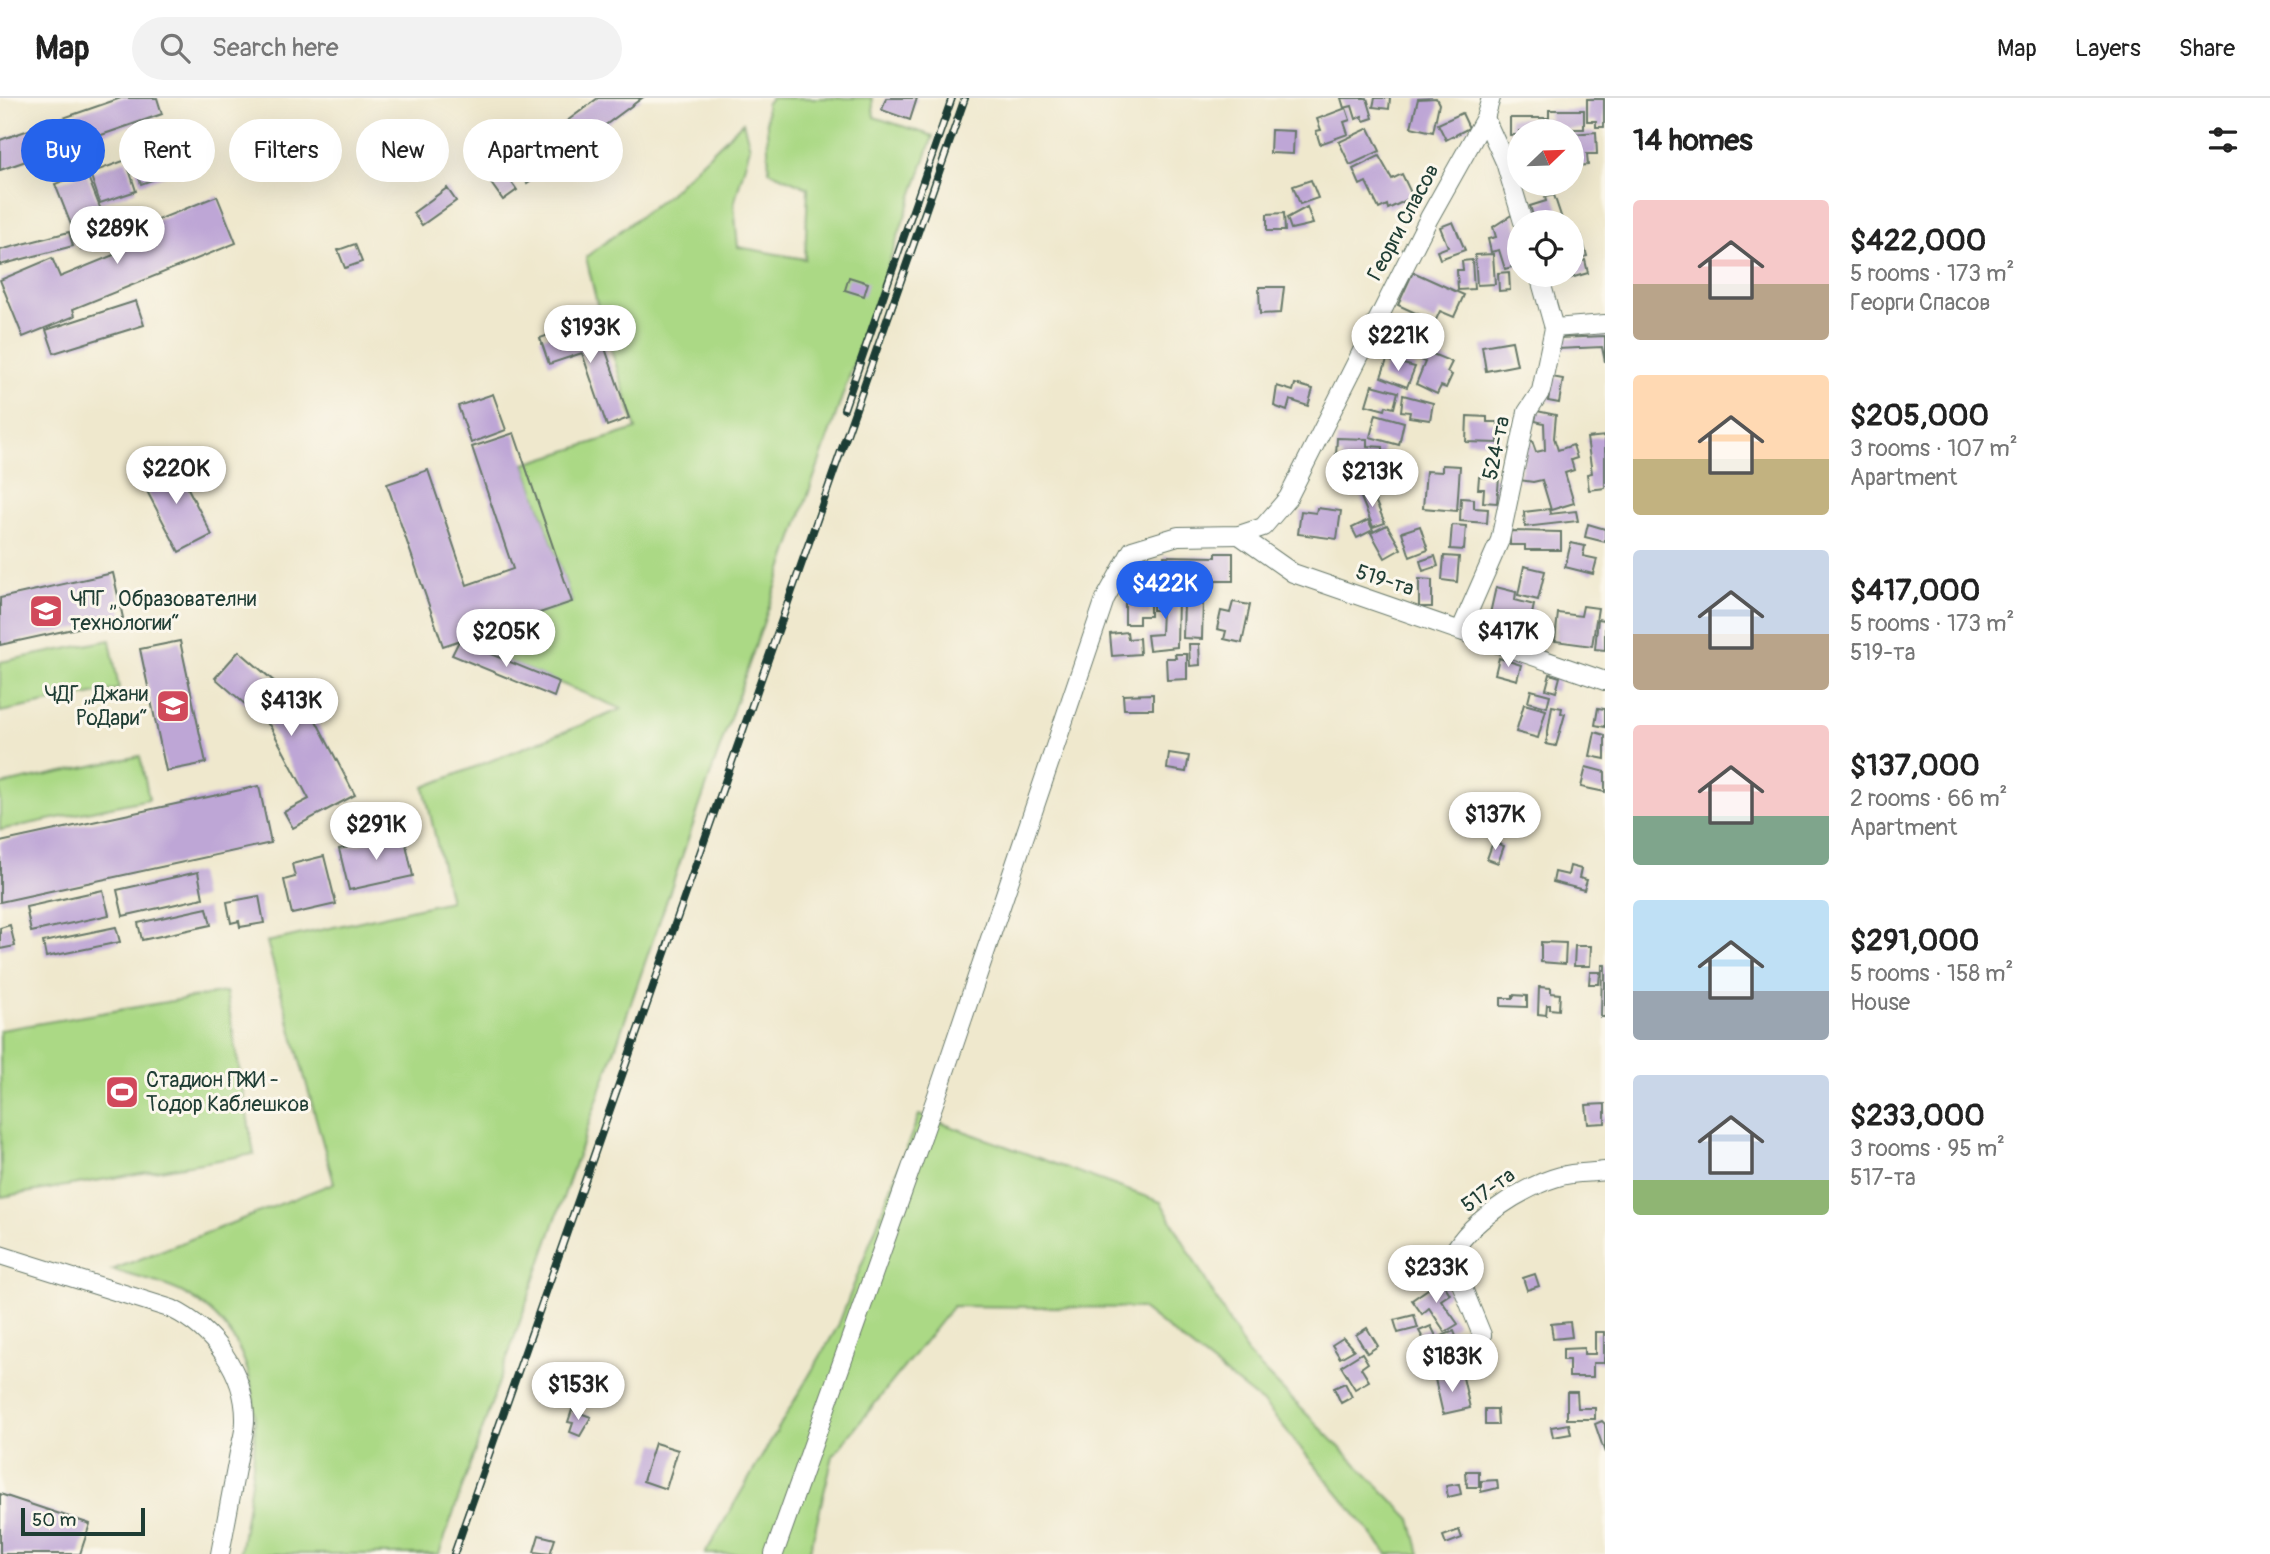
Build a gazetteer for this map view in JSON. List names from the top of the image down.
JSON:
{
  "streets": {
    "street": [
      "Георги Спасов",
      "524-та",
      "519-та",
      "517-та"
    ]
  },
  "crossings": [
    ["Георги Спасов", "519-та"],
    ["524-та", "519-та"]
  ],
  "places": {
    "school or university": ["ЧПГ „Образователни технологии“", "ЧДГ „Джани РоДари“"],
    "sports": ["Стадион ПЖИ - Тодор Каблешков"]
  },
  "scale_bar": "50 m",
  "north": "top right",
  "page": {
    "header": "Map",
    "search": "Search here",
    "nav": ["Map", "Layers", "Share"],
    "heading": "14 homes",
    "chip": [
      "Buy",
      "Rent",
      "Filters",
      "New",
      "Apartment"
    ],
    "list": [
      {
        "name": "$422,000",
        "note": "5 rooms · 173 m² · Георги Спасов"
      },
      {
        "name": "$205,000",
        "note": "3 rooms · 107 m² · Apartment"
      },
      {
        "name": "$417,000",
        "note": "5 rooms · 173 m² · 519-та"
      },
      {
        "name": "$137,000",
        "note": "2 rooms · 66 m² · Apartment"
      },
      {
        "name": "$291,000",
        "note": "5 rooms · 158 m² · House"
      },
      {
        "name": "$233,000",
        "note": "3 rooms · 95 m² · 517-та"
      }
    ],
    "price": [
      "$289K",
      "$193K",
      "$221K",
      "$220K",
      "$213K",
      "$422K",
      "$205K",
      "$417K",
      "$413K",
      "$137K",
      "$291K",
      "$233K",
      "$183K",
      "$153K"
    ],
    "scale": "50 m"
  }
}
